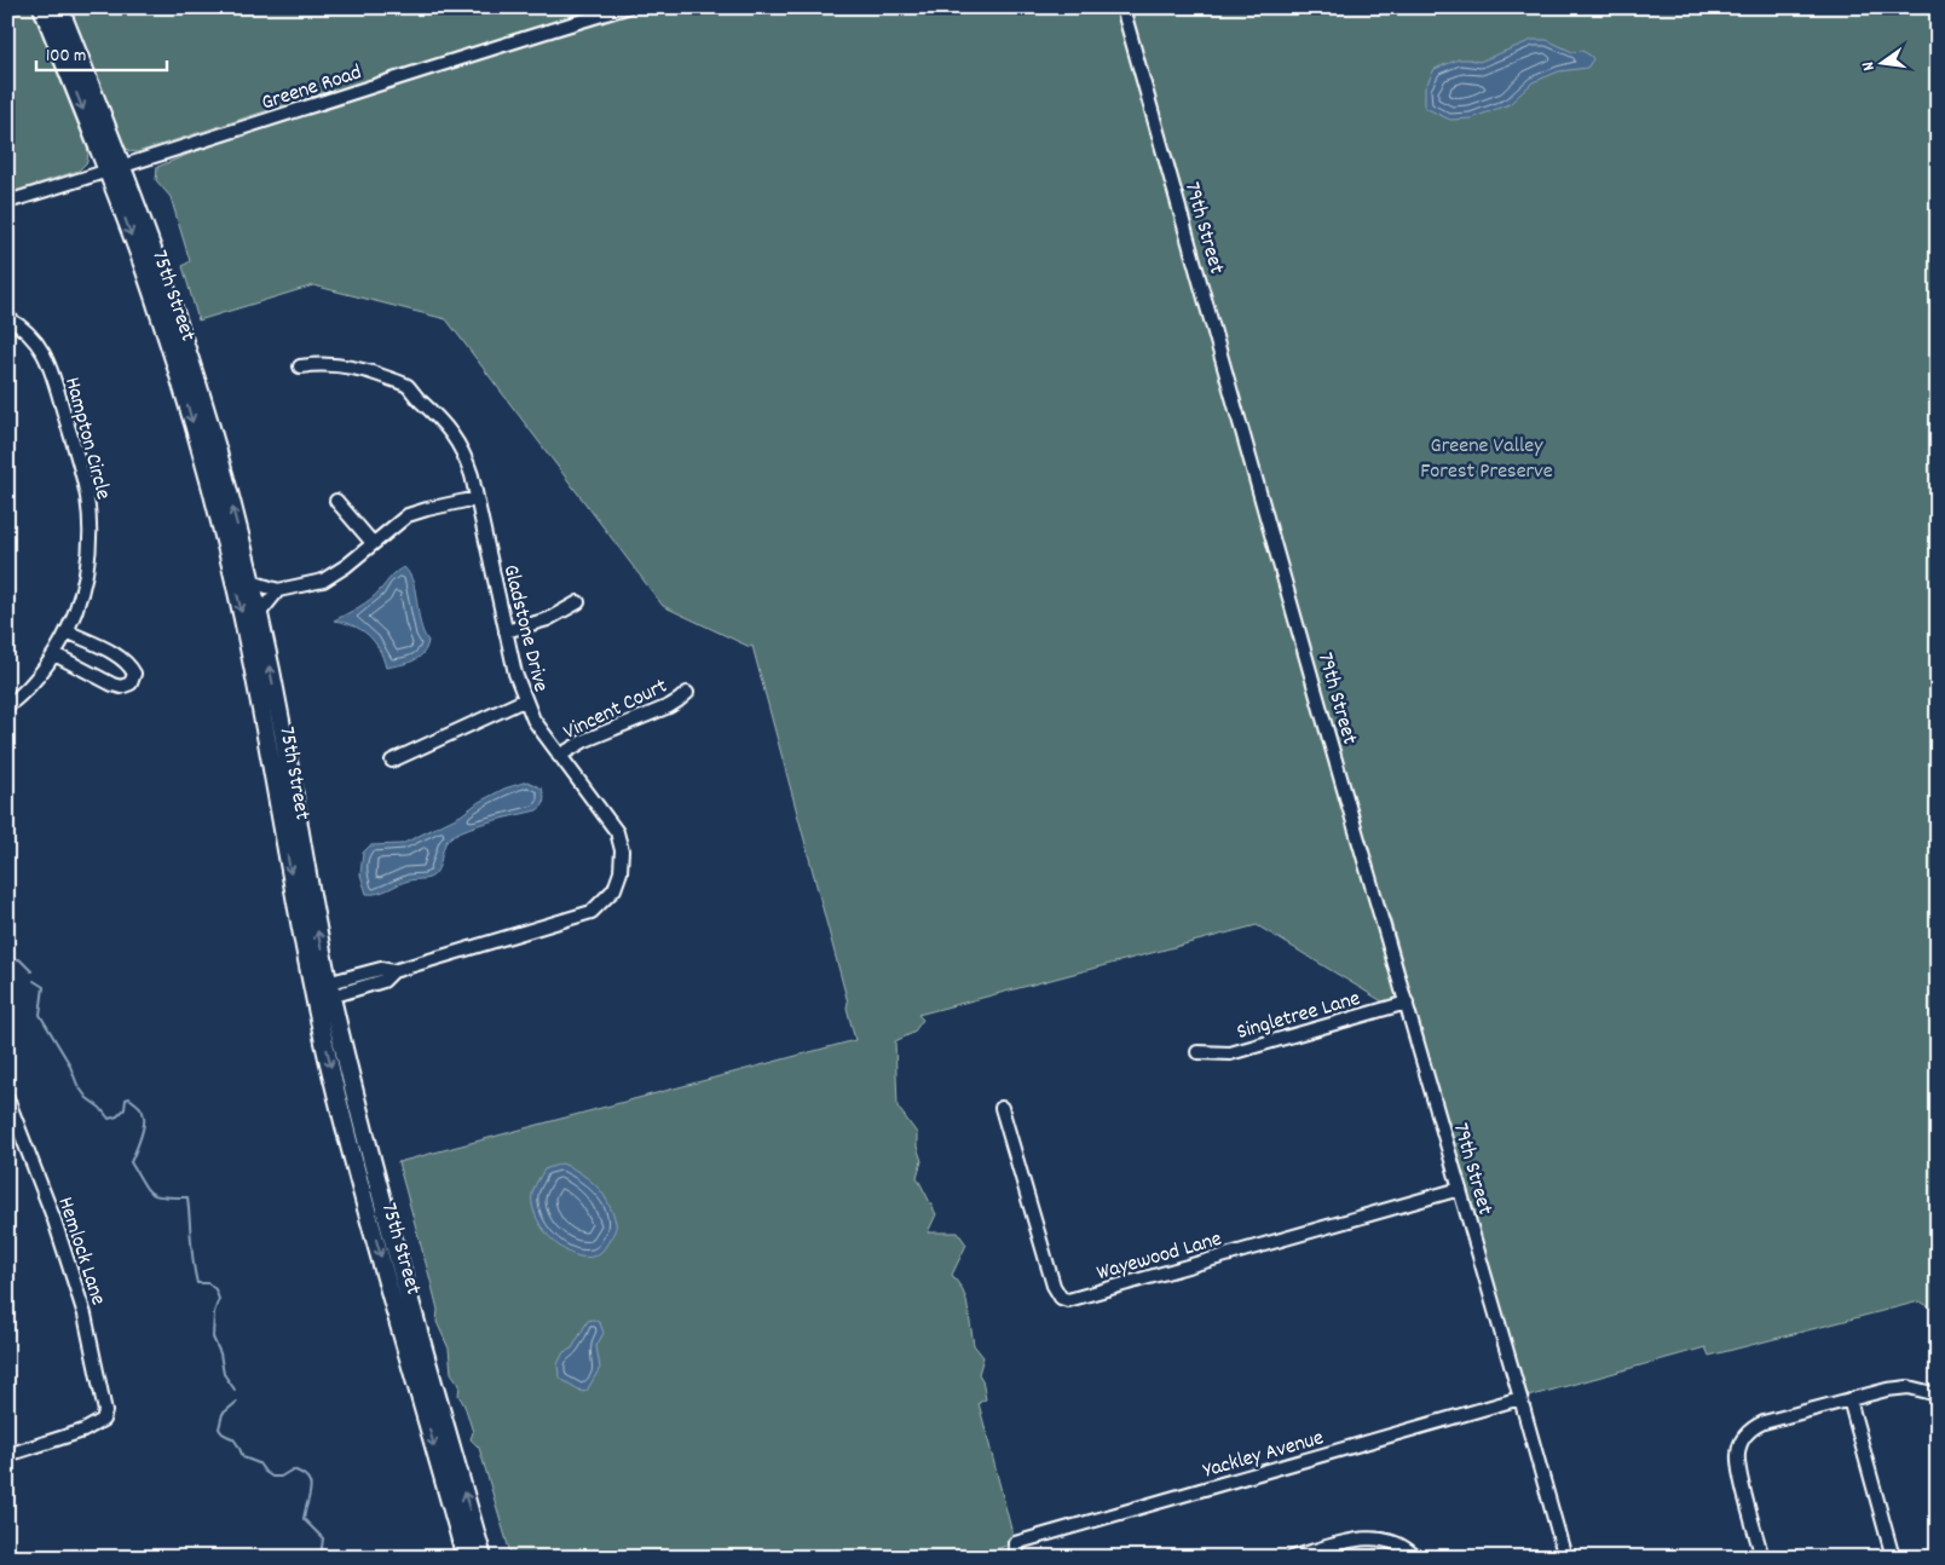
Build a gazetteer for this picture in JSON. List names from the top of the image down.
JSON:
{
  "streets": {
    "main road": ["75th Street"],
    "street": [
      "Greene Road",
      "79th Street",
      "Hampton Circle",
      "Gladstone Drive",
      "Vincent Court",
      "Singletree Lane",
      "Hemlock Lane",
      "Wayewood Lane",
      "Yackley Avenue"
    ]
  },
  "crossings": [
    ["Greene Road", "75th Street"],
    ["79th Street", "Singletree Lane"],
    ["79th Street", "Wayewood Lane"],
    ["79th Street", "Yackley Avenue"],
    ["75th Street", "Gladstone Drive"],
    ["Gladstone Drive", "Vincent Court"]
  ],
  "parks": ["Greene Valley Forest Preserve"],
  "scale_bar": "100 m",
  "north": "left"
}
